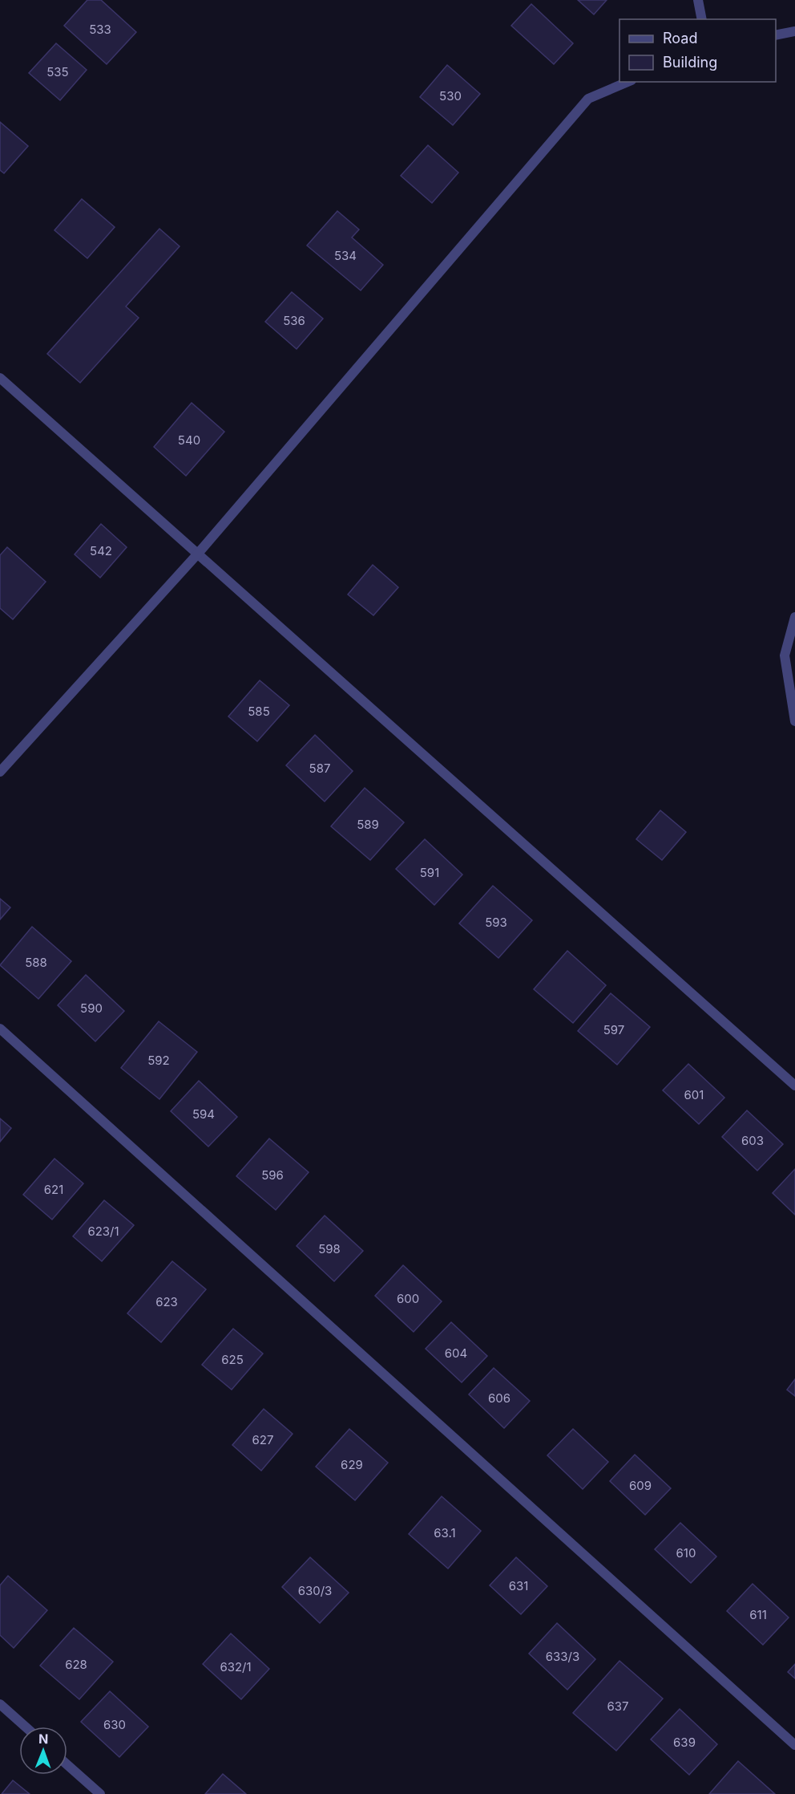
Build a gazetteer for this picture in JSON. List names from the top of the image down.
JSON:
{
  "house_numbers": [
    "533",
    "535",
    "530",
    "534",
    "536",
    "540",
    "542",
    "585",
    "587",
    "589",
    "591",
    "593",
    "588",
    "590",
    "597",
    "592",
    "601",
    "594",
    "603",
    "596",
    "621",
    "623/1",
    "598",
    "600",
    "623",
    "604",
    "625",
    "606",
    "627",
    "629",
    "609",
    "63.1",
    "610",
    "631",
    "630/3",
    "611",
    "633/3",
    "628",
    "632/1",
    "637",
    "630",
    "639"
  ],
  "legend": ["Road", "Building"],
  "north": "top"
}
